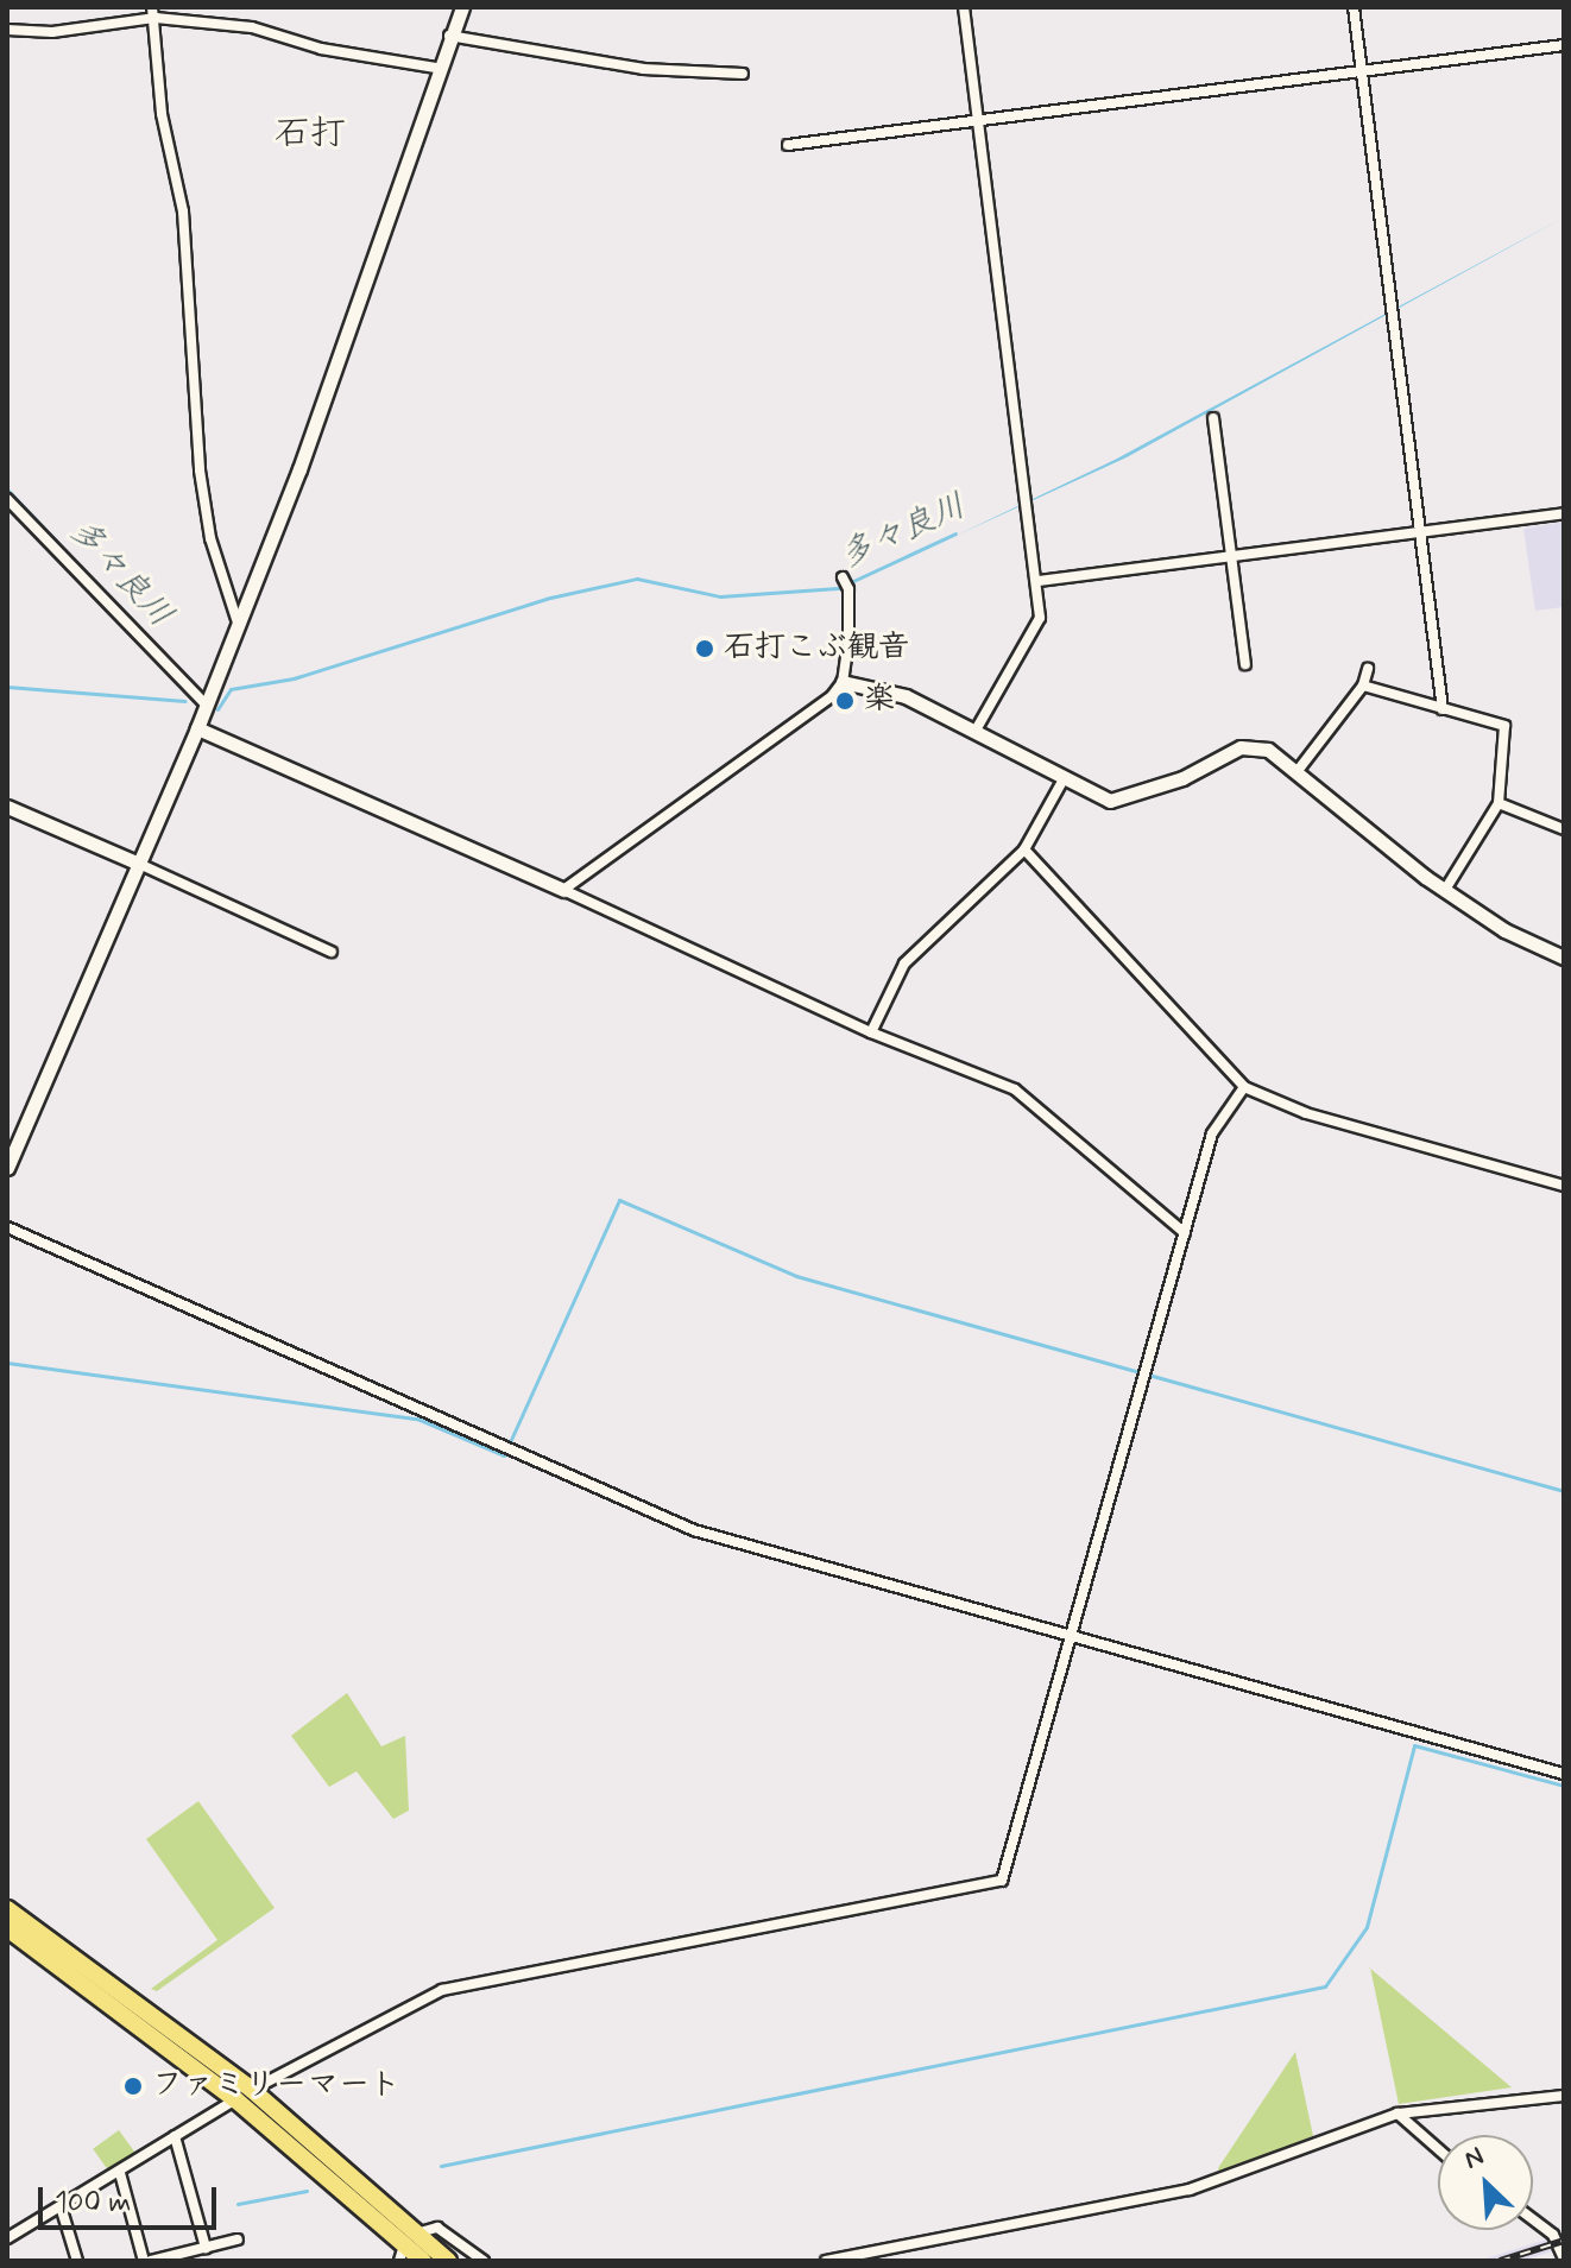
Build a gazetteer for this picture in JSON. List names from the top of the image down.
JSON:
{
  "districts": ["石打"],
  "water": ["多々良川"],
  "places": ["石打こぶ観音", "楽", "ファミリーマート"],
  "scale_bar": "100 m",
  "north": "top left"
}
